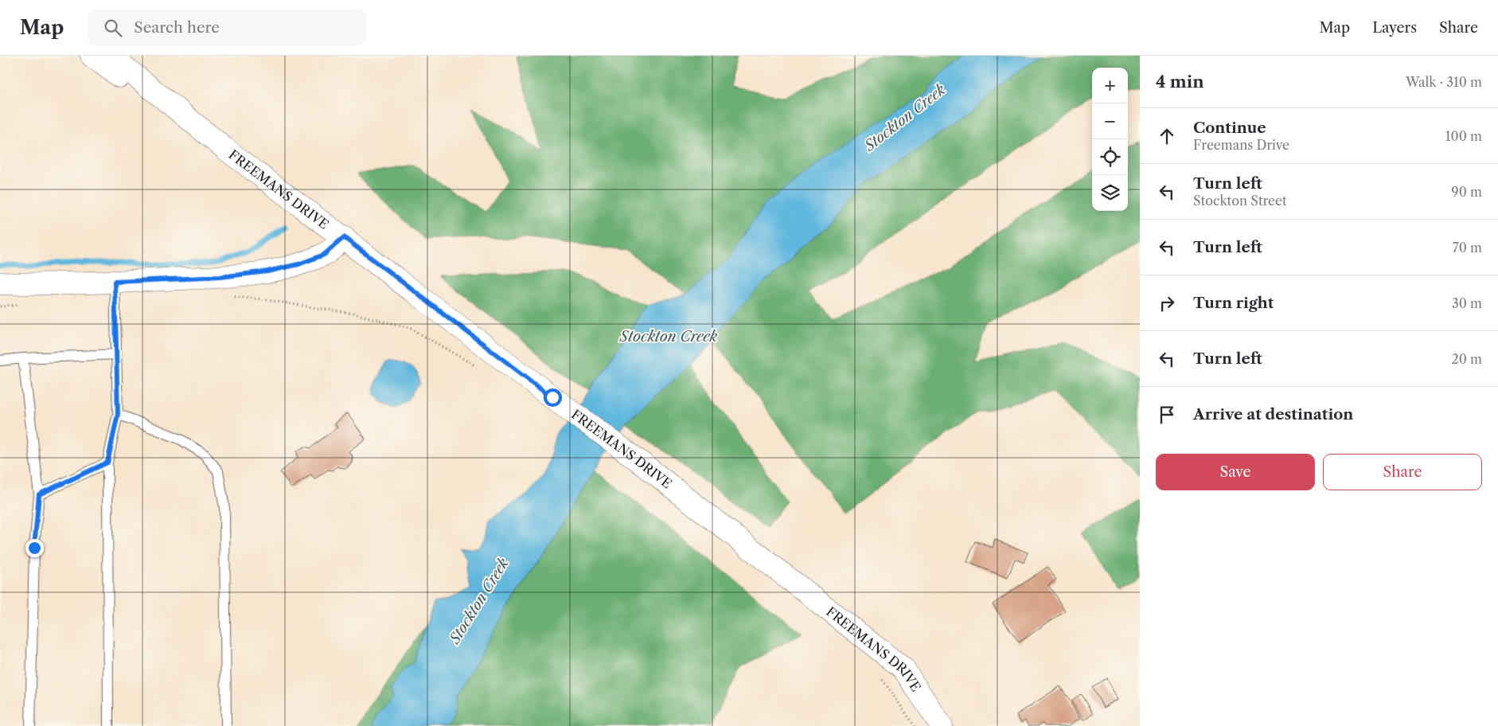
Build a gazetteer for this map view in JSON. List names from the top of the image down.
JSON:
{
  "streets": {
    "main road": ["FREEMANS DRIVE"]
  },
  "water": ["Stockton Creek"],
  "page": {
    "header": "Map",
    "search": "Search here",
    "nav": ["Map", "Layers", "Share"],
    "heading": ["4 min", "Walk · 310 m"],
    "map_buttons": ["+", "−"],
    "list": [
      ["Continue", "Freemans Drive", "100 m"],
      ["Turn left", "Stockton Street", "90 m"],
      ["Turn left", "70 m"],
      ["Turn right", "30 m"],
      ["Turn left", "20 m"],
      "Arrive at destination"
    ],
    "buttons": ["Save", "Share"]
  }
}
